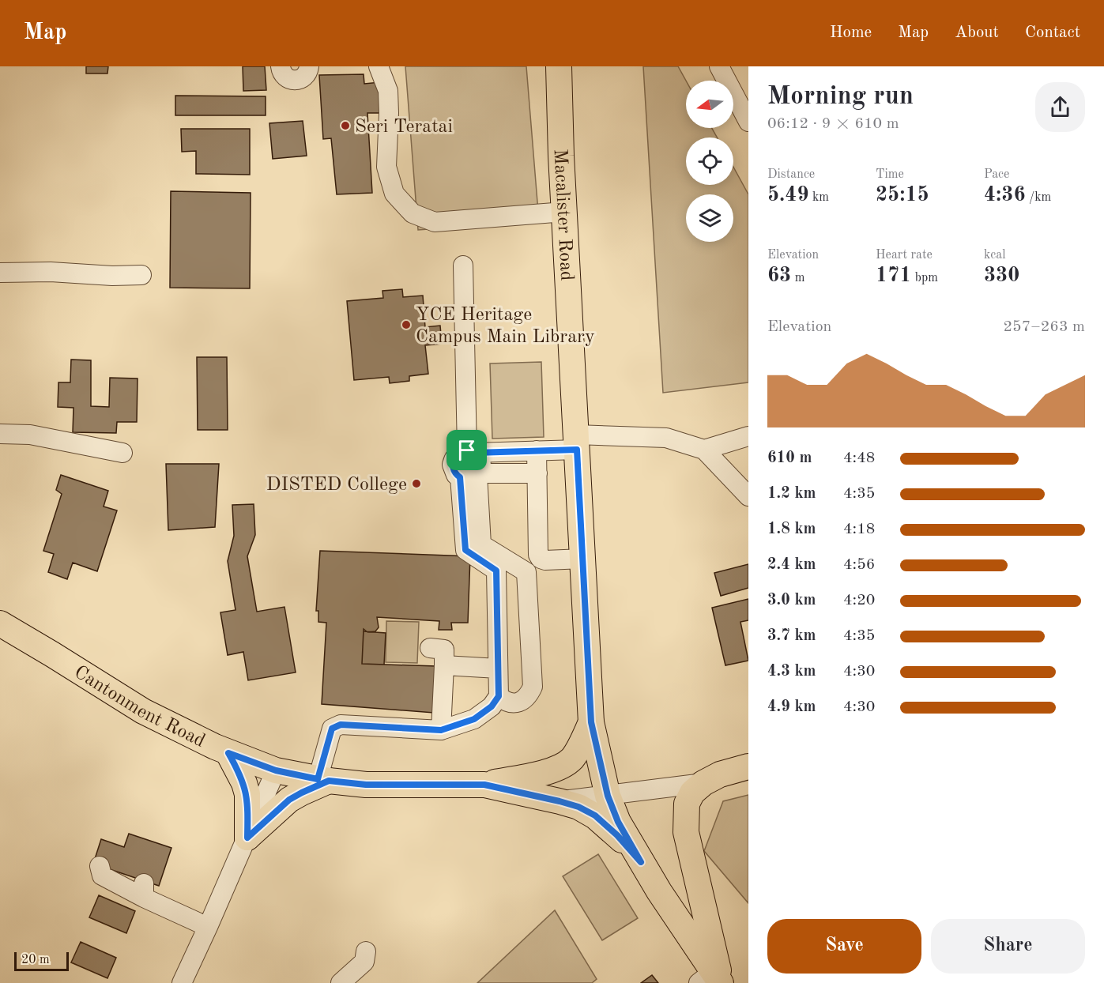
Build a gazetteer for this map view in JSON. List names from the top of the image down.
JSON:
{
  "streets": {
    "main road": ["Macalister Road", "Cantonment Road"]
  },
  "places": ["Seri Teratai", "YCE Heritage Campus Main Library", "DISTED College"],
  "scale_bar": "20 m",
  "north": "left",
  "page": {
    "header": "Map",
    "nav": [
      "Home",
      "Map",
      "About",
      "Contact"
    ],
    "heading": ["Morning run", "06:12 · 9 × 610 m"],
    "stats": [
      ["Distance", "5.49 km"],
      ["Time", "25:15"],
      ["Pace", "4:36 /km"],
      ["Elevation", "63 m"],
      ["Heart rate", "171 bpm"],
      ["kcal", "330"]
    ],
    "chart": ["Elevation", "257–263 m"],
    "list": [
      {
        "name": "610 m",
        "note": "4:48"
      },
      {
        "name": "1.2 km",
        "note": "4:35"
      },
      {
        "name": "1.8 km",
        "note": "4:18"
      },
      {
        "name": "2.4 km",
        "note": "4:56"
      },
      {
        "name": "3.0 km",
        "note": "4:20"
      },
      {
        "name": "3.7 km",
        "note": "4:35"
      },
      {
        "name": "4.3 km",
        "note": "4:30"
      },
      {
        "name": "4.9 km",
        "note": "4:30"
      }
    ],
    "buttons": ["Save", "Share"],
    "scale": "20 m"
  }
}
